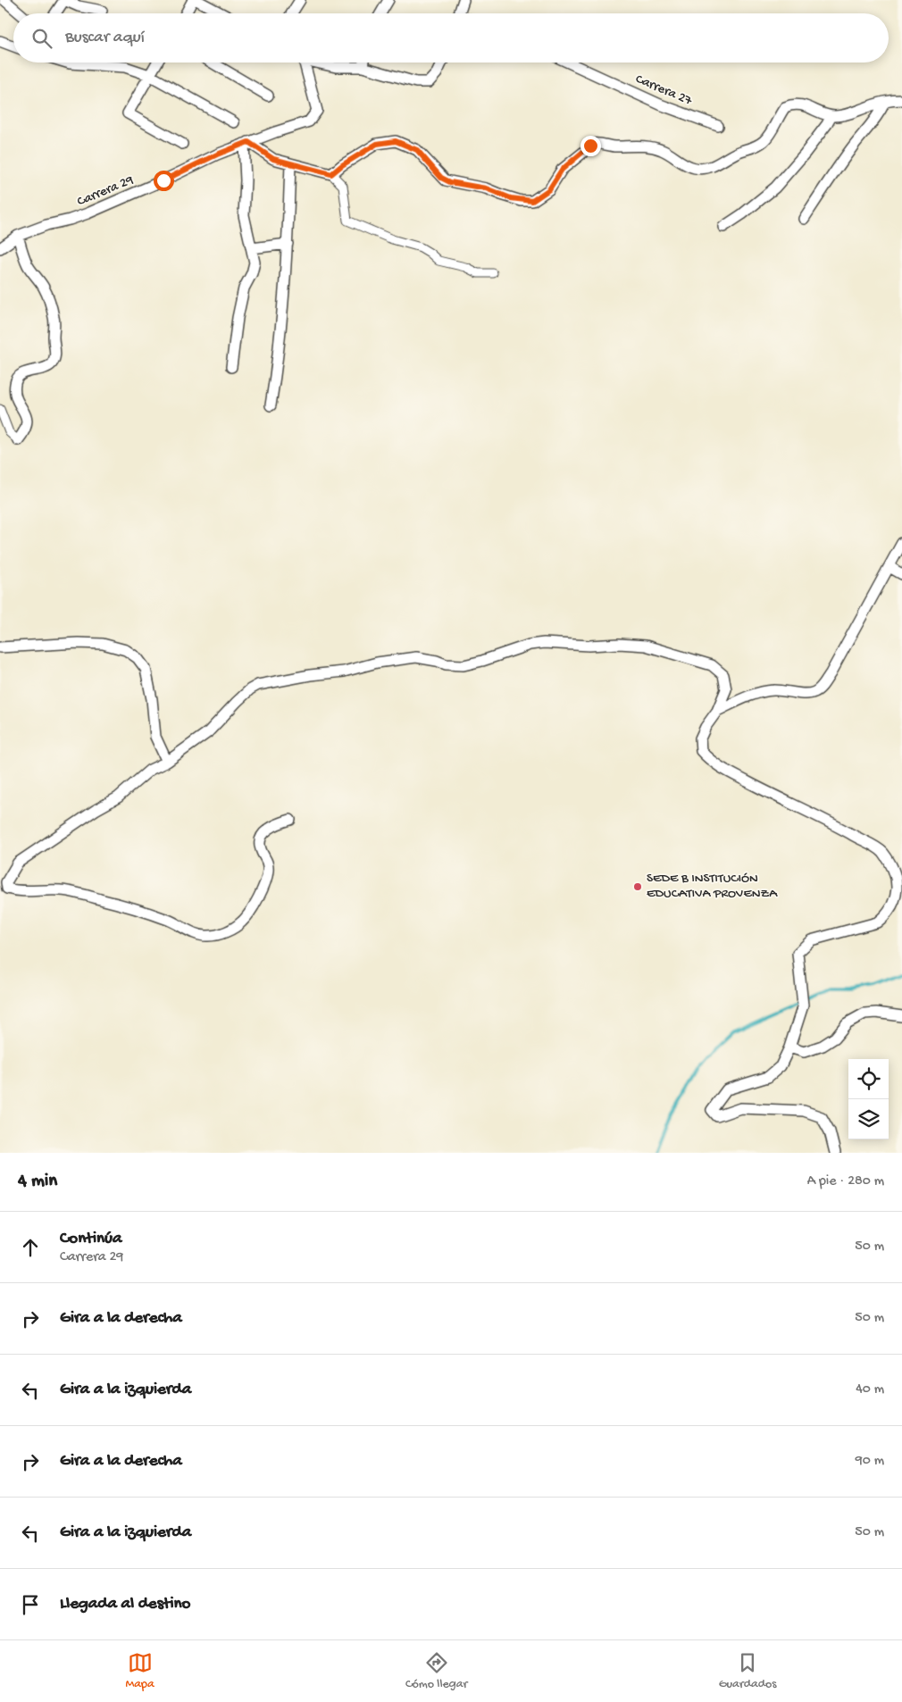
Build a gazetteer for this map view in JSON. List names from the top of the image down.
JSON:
{
  "streets": {
    "street": ["Carrera 27", "Carrera 29"]
  },
  "places": ["SEDE B INSTITUCIÓN EDUCATIVA PROVENZA"],
  "page": {
    "search": "Buscar aquí",
    "heading": ["4 min", "A pie · 280 m"],
    "list": [
      ["Continúa", "Carrera 29", "50 m"],
      ["Gira a la derecha", "50 m"],
      ["Gira a la izquierda", "40 m"],
      ["Gira a la derecha", "90 m"],
      ["Gira a la izquierda", "50 m"],
      "Llegada al destino"
    ],
    "nav": ["Mapa", "Cómo llegar", "Guardados"]
  }
}
